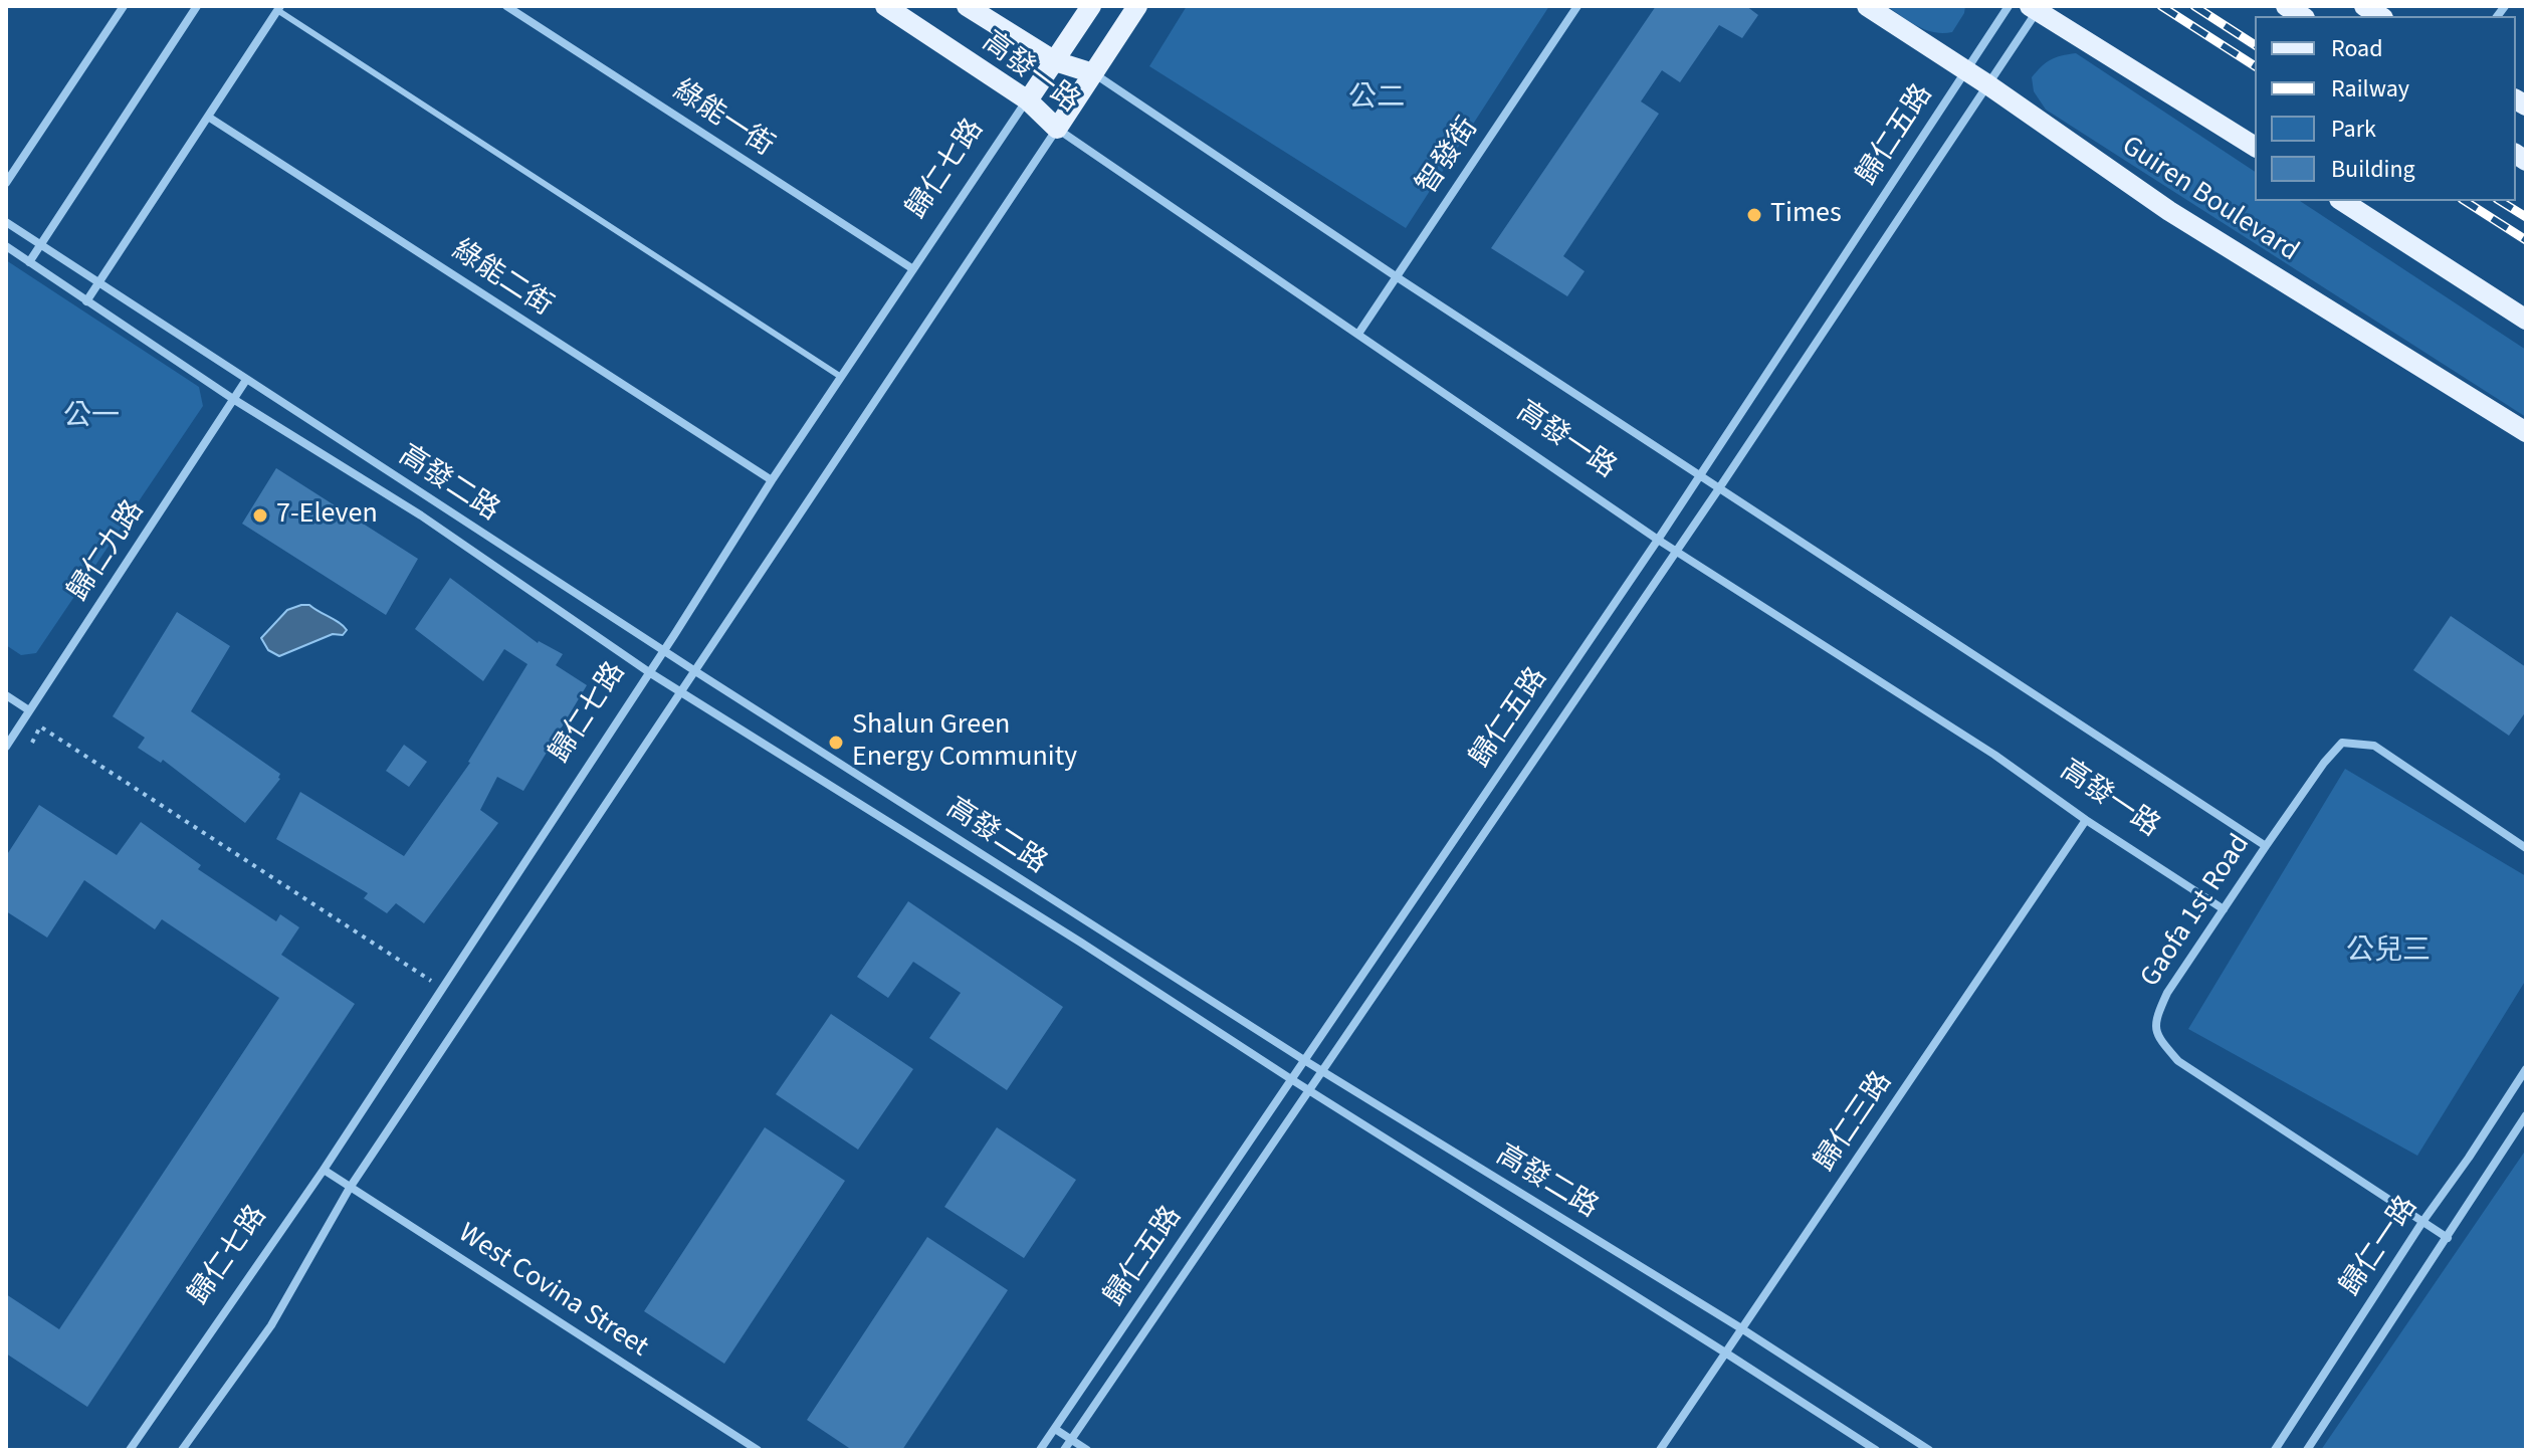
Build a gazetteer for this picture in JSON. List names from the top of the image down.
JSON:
{
  "streets": {
    "main road": ["高發一路", "歸仁七路", "Guiren Boulevard"],
    "street": [
      "綠能一街",
      "歸仁五路",
      "智發街",
      "綠能二街",
      "高發二路",
      "歸仁九路",
      "Gaofa 1st Road",
      "歸仁三路",
      "歸仁一路",
      "West Covina Street"
    ]
  },
  "crossings": [
    ["高發一路", "歸仁五路"],
    ["高發一路", "智發街"],
    ["高發一路", "歸仁七路"],
    ["高發一路", "Gaofa 1st Road"],
    ["高發一路", "歸仁三路"],
    ["綠能一街", "歸仁七路"],
    ["歸仁五路", "Guiren Boulevard"],
    ["歸仁五路", "高發二路"],
    ["歸仁七路", "綠能二街"],
    ["歸仁七路", "高發二路"],
    ["歸仁七路", "West Covina Street"],
    ["高發二路", "歸仁九路"],
    ["高發二路", "歸仁三路"],
    ["Gaofa 1st Road", "歸仁一路"]
  ],
  "parks": ["公二", "公一", "公兒三"],
  "places": ["Times", "7-Eleven", "Shalun Green Energy Community"],
  "legend": [
    "Road",
    "Railway",
    "Park",
    "Building"
  ]
}
